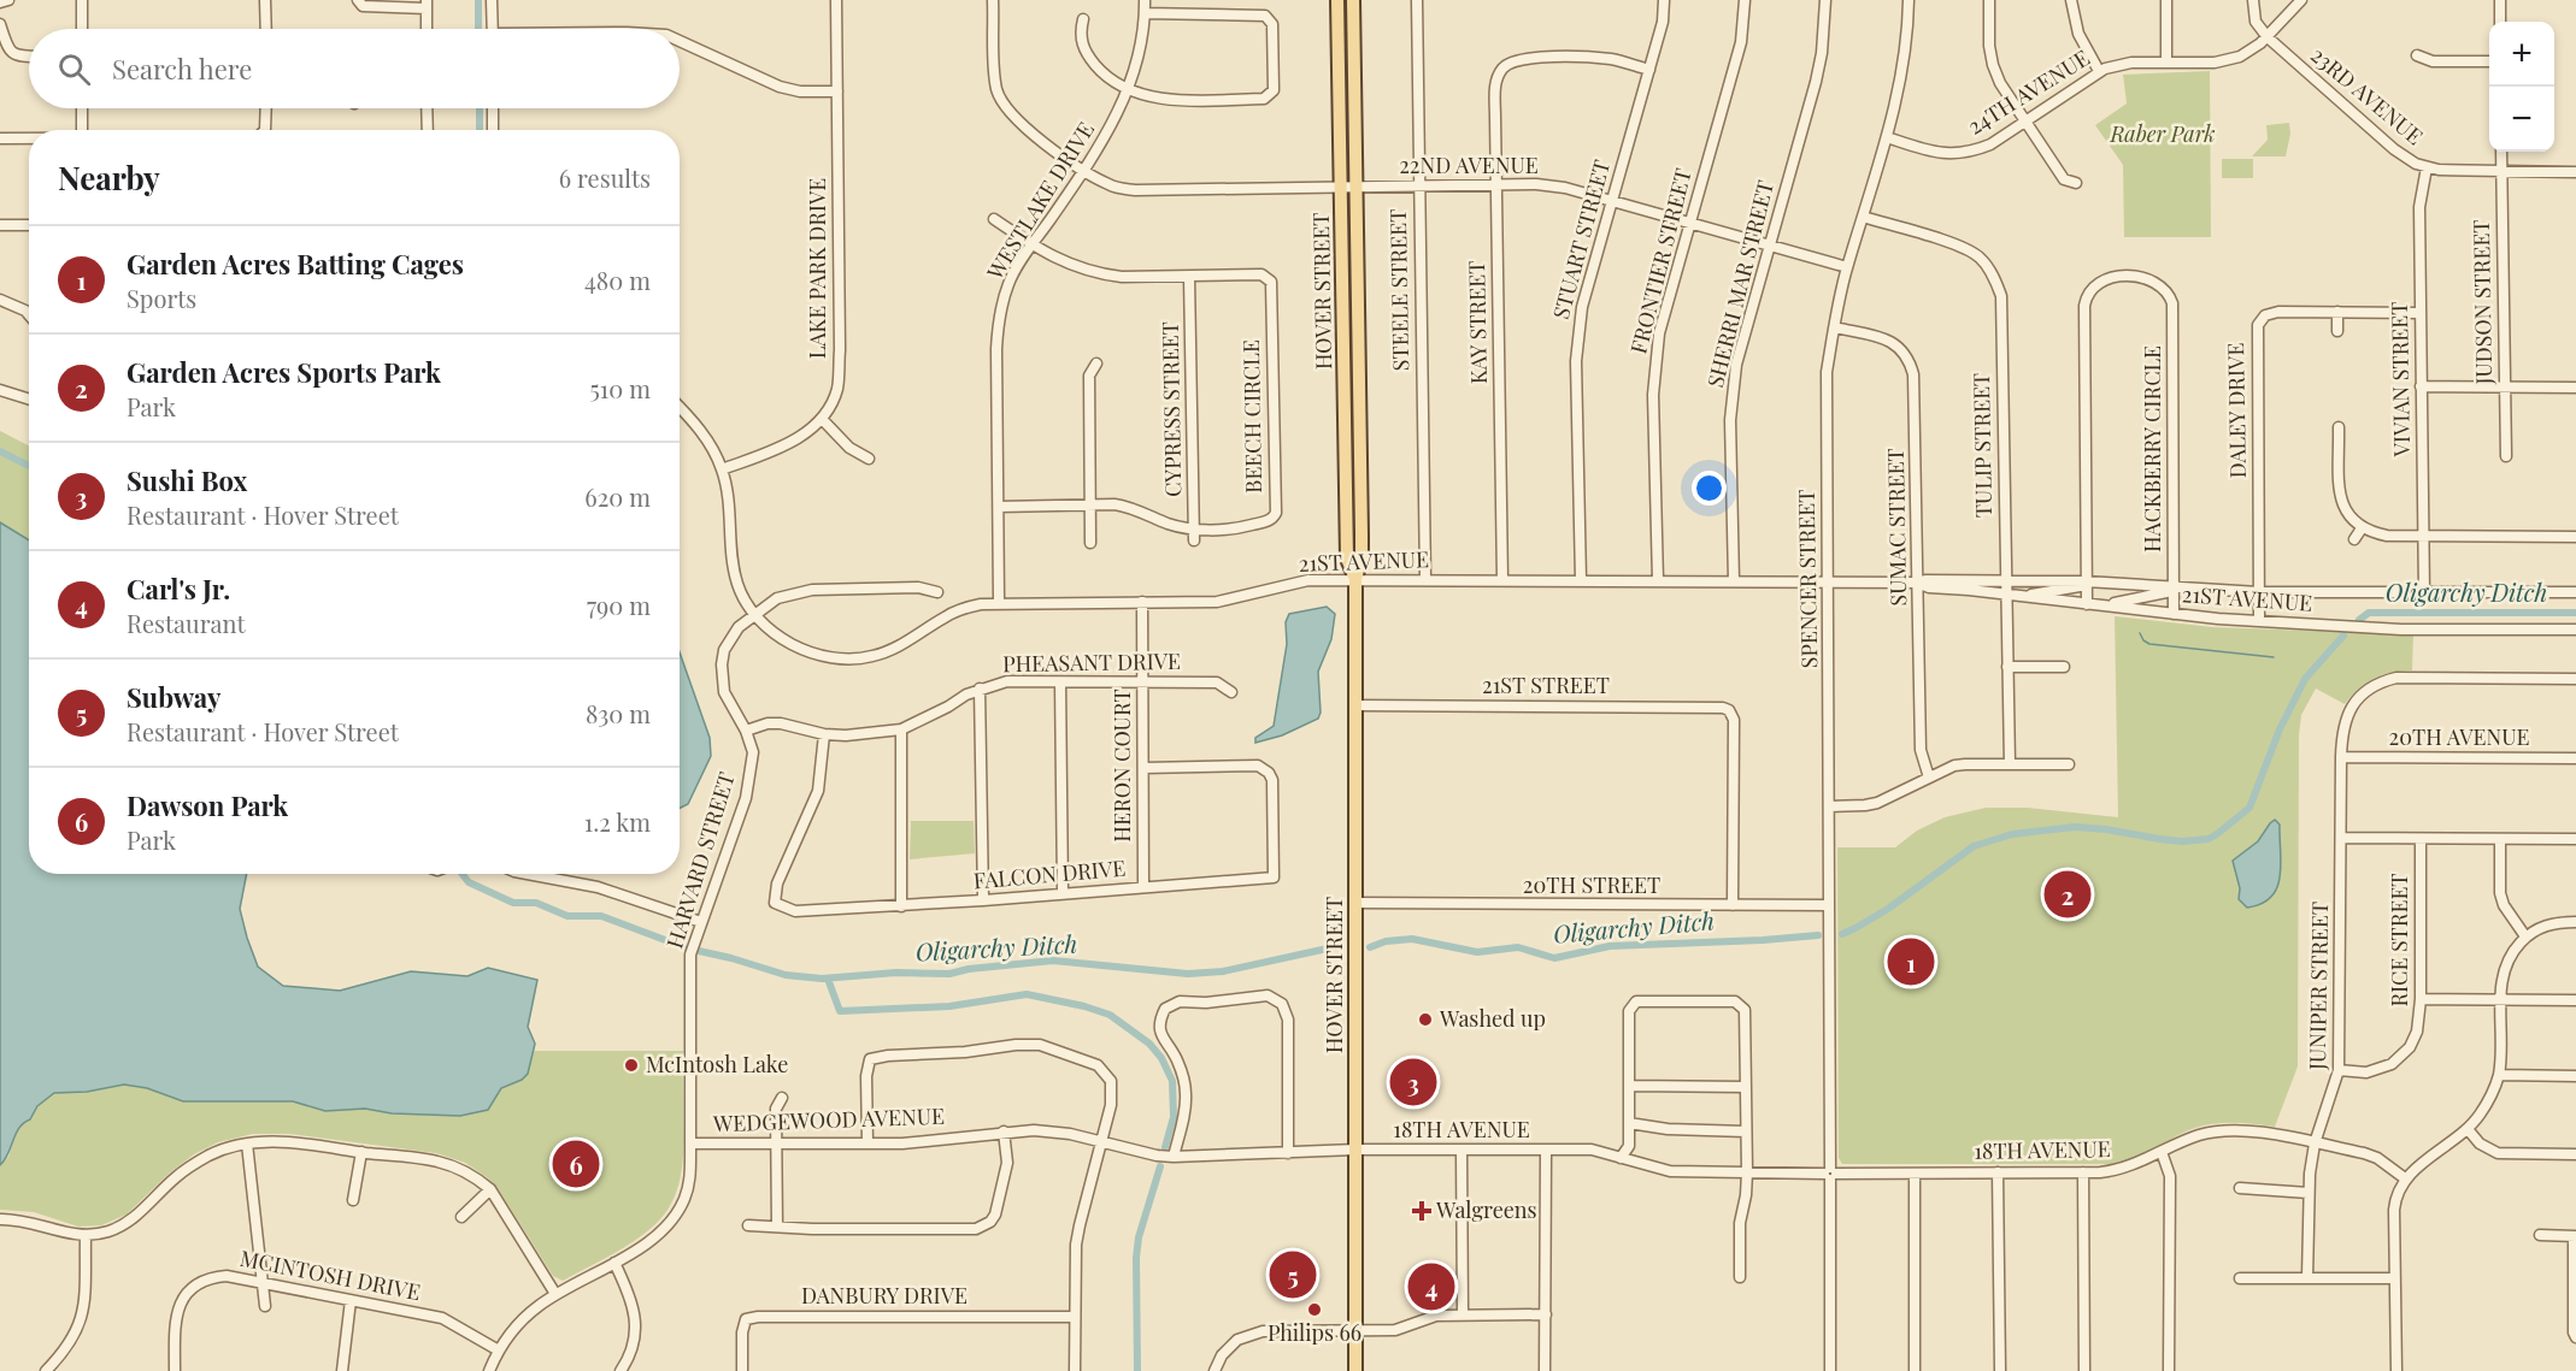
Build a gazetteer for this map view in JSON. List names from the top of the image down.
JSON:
{
  "streets": {
    "main road": ["HOVER STREET"],
    "street": [
      "24TH AVENUE",
      "23RD AVENUE",
      "22ND AVENUE",
      "WESTLAKE DRIVE",
      "STUART STREET",
      "FRONTIER STREET",
      "LAKE PARK DRIVE",
      "SHERRI MAR STREET",
      "STEELE STREET",
      "JUDSON STREET",
      "KAY STREET",
      "VIVIAN STREET",
      "CYPRESS STREET",
      "DALEY DRIVE",
      "BEECH CIRCLE",
      "TULIP STREET",
      "HACKBERRY CIRCLE",
      "SUMAC STREET",
      "21ST AVENUE",
      "SPENCER STREET",
      "PHEASANT DRIVE",
      "21ST STREET",
      "20TH AVENUE",
      "HERON COURT",
      "HARVARD STREET",
      "FALCON DRIVE",
      "20TH STREET",
      "RICE STREET",
      "JUNIPER STREET",
      "WEDGEWOOD AVENUE",
      "18TH AVENUE",
      "MCINTOSH DRIVE",
      "DANBURY DRIVE"
    ]
  },
  "crossings": [
    ["24TH AVENUE", "23RD AVENUE"],
    ["24TH AVENUE", "SPENCER STREET"],
    ["23RD AVENUE", "JUDSON STREET"],
    ["23RD AVENUE", "VIVIAN STREET"],
    ["22ND AVENUE", "WESTLAKE DRIVE"],
    ["22ND AVENUE", "STUART STREET"],
    ["22ND AVENUE", "FRONTIER STREET"],
    ["22ND AVENUE", "SHERRI MAR STREET"],
    ["22ND AVENUE", "STEELE STREET"],
    ["22ND AVENUE", "HOVER STREET"],
    ["22ND AVENUE", "KAY STREET"],
    ["22ND AVENUE", "SPENCER STREET"],
    ["WESTLAKE DRIVE", "BEECH CIRCLE"],
    ["WESTLAKE DRIVE", "21ST AVENUE"],
    ["STUART STREET", "KAY STREET"],
    ["STUART STREET", "21ST AVENUE"],
    ["FRONTIER STREET", "21ST AVENUE"],
    ["SHERRI MAR STREET", "21ST AVENUE"],
    ["STEELE STREET", "21ST AVENUE"],
    ["HOVER STREET", "21ST AVENUE"],
    ["HOVER STREET", "21ST STREET"],
    ["HOVER STREET", "20TH STREET"],
    ["HOVER STREET", "WEDGEWOOD AVENUE"],
    ["HOVER STREET", "18TH AVENUE"],
    ["KAY STREET", "21ST AVENUE"],
    ["VIVIAN STREET", "DALEY DRIVE"],
    ["VIVIAN STREET", "21ST AVENUE"],
    ["CYPRESS STREET", "BEECH CIRCLE"],
    ["DALEY DRIVE", "21ST AVENUE"],
    ["TULIP STREET", "21ST AVENUE"],
    ["TULIP STREET", "SPENCER STREET"],
    ["HACKBERRY CIRCLE", "21ST AVENUE"],
    ["SUMAC STREET", "21ST AVENUE"],
    ["SUMAC STREET", "SPENCER STREET"],
    ["21ST AVENUE", "SPENCER STREET"],
    ["21ST AVENUE", "HERON COURT"],
    ["21ST AVENUE", "HARVARD STREET"],
    ["SPENCER STREET", "20TH STREET"],
    ["SPENCER STREET", "18TH AVENUE"],
    ["PHEASANT DRIVE", "HERON COURT"],
    ["PHEASANT DRIVE", "HARVARD STREET"],
    ["PHEASANT DRIVE", "FALCON DRIVE"],
    ["21ST STREET", "20TH STREET"],
    ["20TH AVENUE", "JUNIPER STREET"],
    ["HERON COURT", "FALCON DRIVE"],
    ["HARVARD STREET", "WEDGEWOOD AVENUE"],
    ["HARVARD STREET", "MCINTOSH DRIVE"],
    ["RICE STREET", "JUNIPER STREET"],
    ["JUNIPER STREET", "18TH AVENUE"],
    ["WEDGEWOOD AVENUE", "18TH AVENUE"]
  ],
  "water": ["Oligarchy Ditch"],
  "parks": ["Raber Park"],
  "places": {
    "other": ["Washed up", "McIntosh Lake", "Philips 66"],
    "health": ["Walgreens"]
  },
  "page": {
    "map_buttons": ["+", "−"],
    "search": "Search here",
    "heading": ["Nearby", "6 results"],
    "list": [
      {
        "mark": "1",
        "name": "Garden Acres Batting Cages",
        "note": "Sports",
        "value": "480 m"
      },
      {
        "mark": "2",
        "name": "Garden Acres Sports Park",
        "note": "Park",
        "value": "510 m"
      },
      {
        "mark": "3",
        "name": "Sushi Box",
        "note": "Restaurant · Hover Street",
        "value": "620 m"
      },
      {
        "mark": "4",
        "name": "Carl's Jr.",
        "note": "Restaurant",
        "value": "790 m"
      },
      {
        "mark": "5",
        "name": "Subway",
        "note": "Restaurant · Hover Street",
        "value": "830 m"
      },
      {
        "mark": "6",
        "name": "Dawson Park",
        "note": "Park",
        "value": "1.2 km"
      }
    ],
    "pins": [
      "2",
      "1",
      "3",
      "6",
      "5",
      "4"
    ]
  }
}
